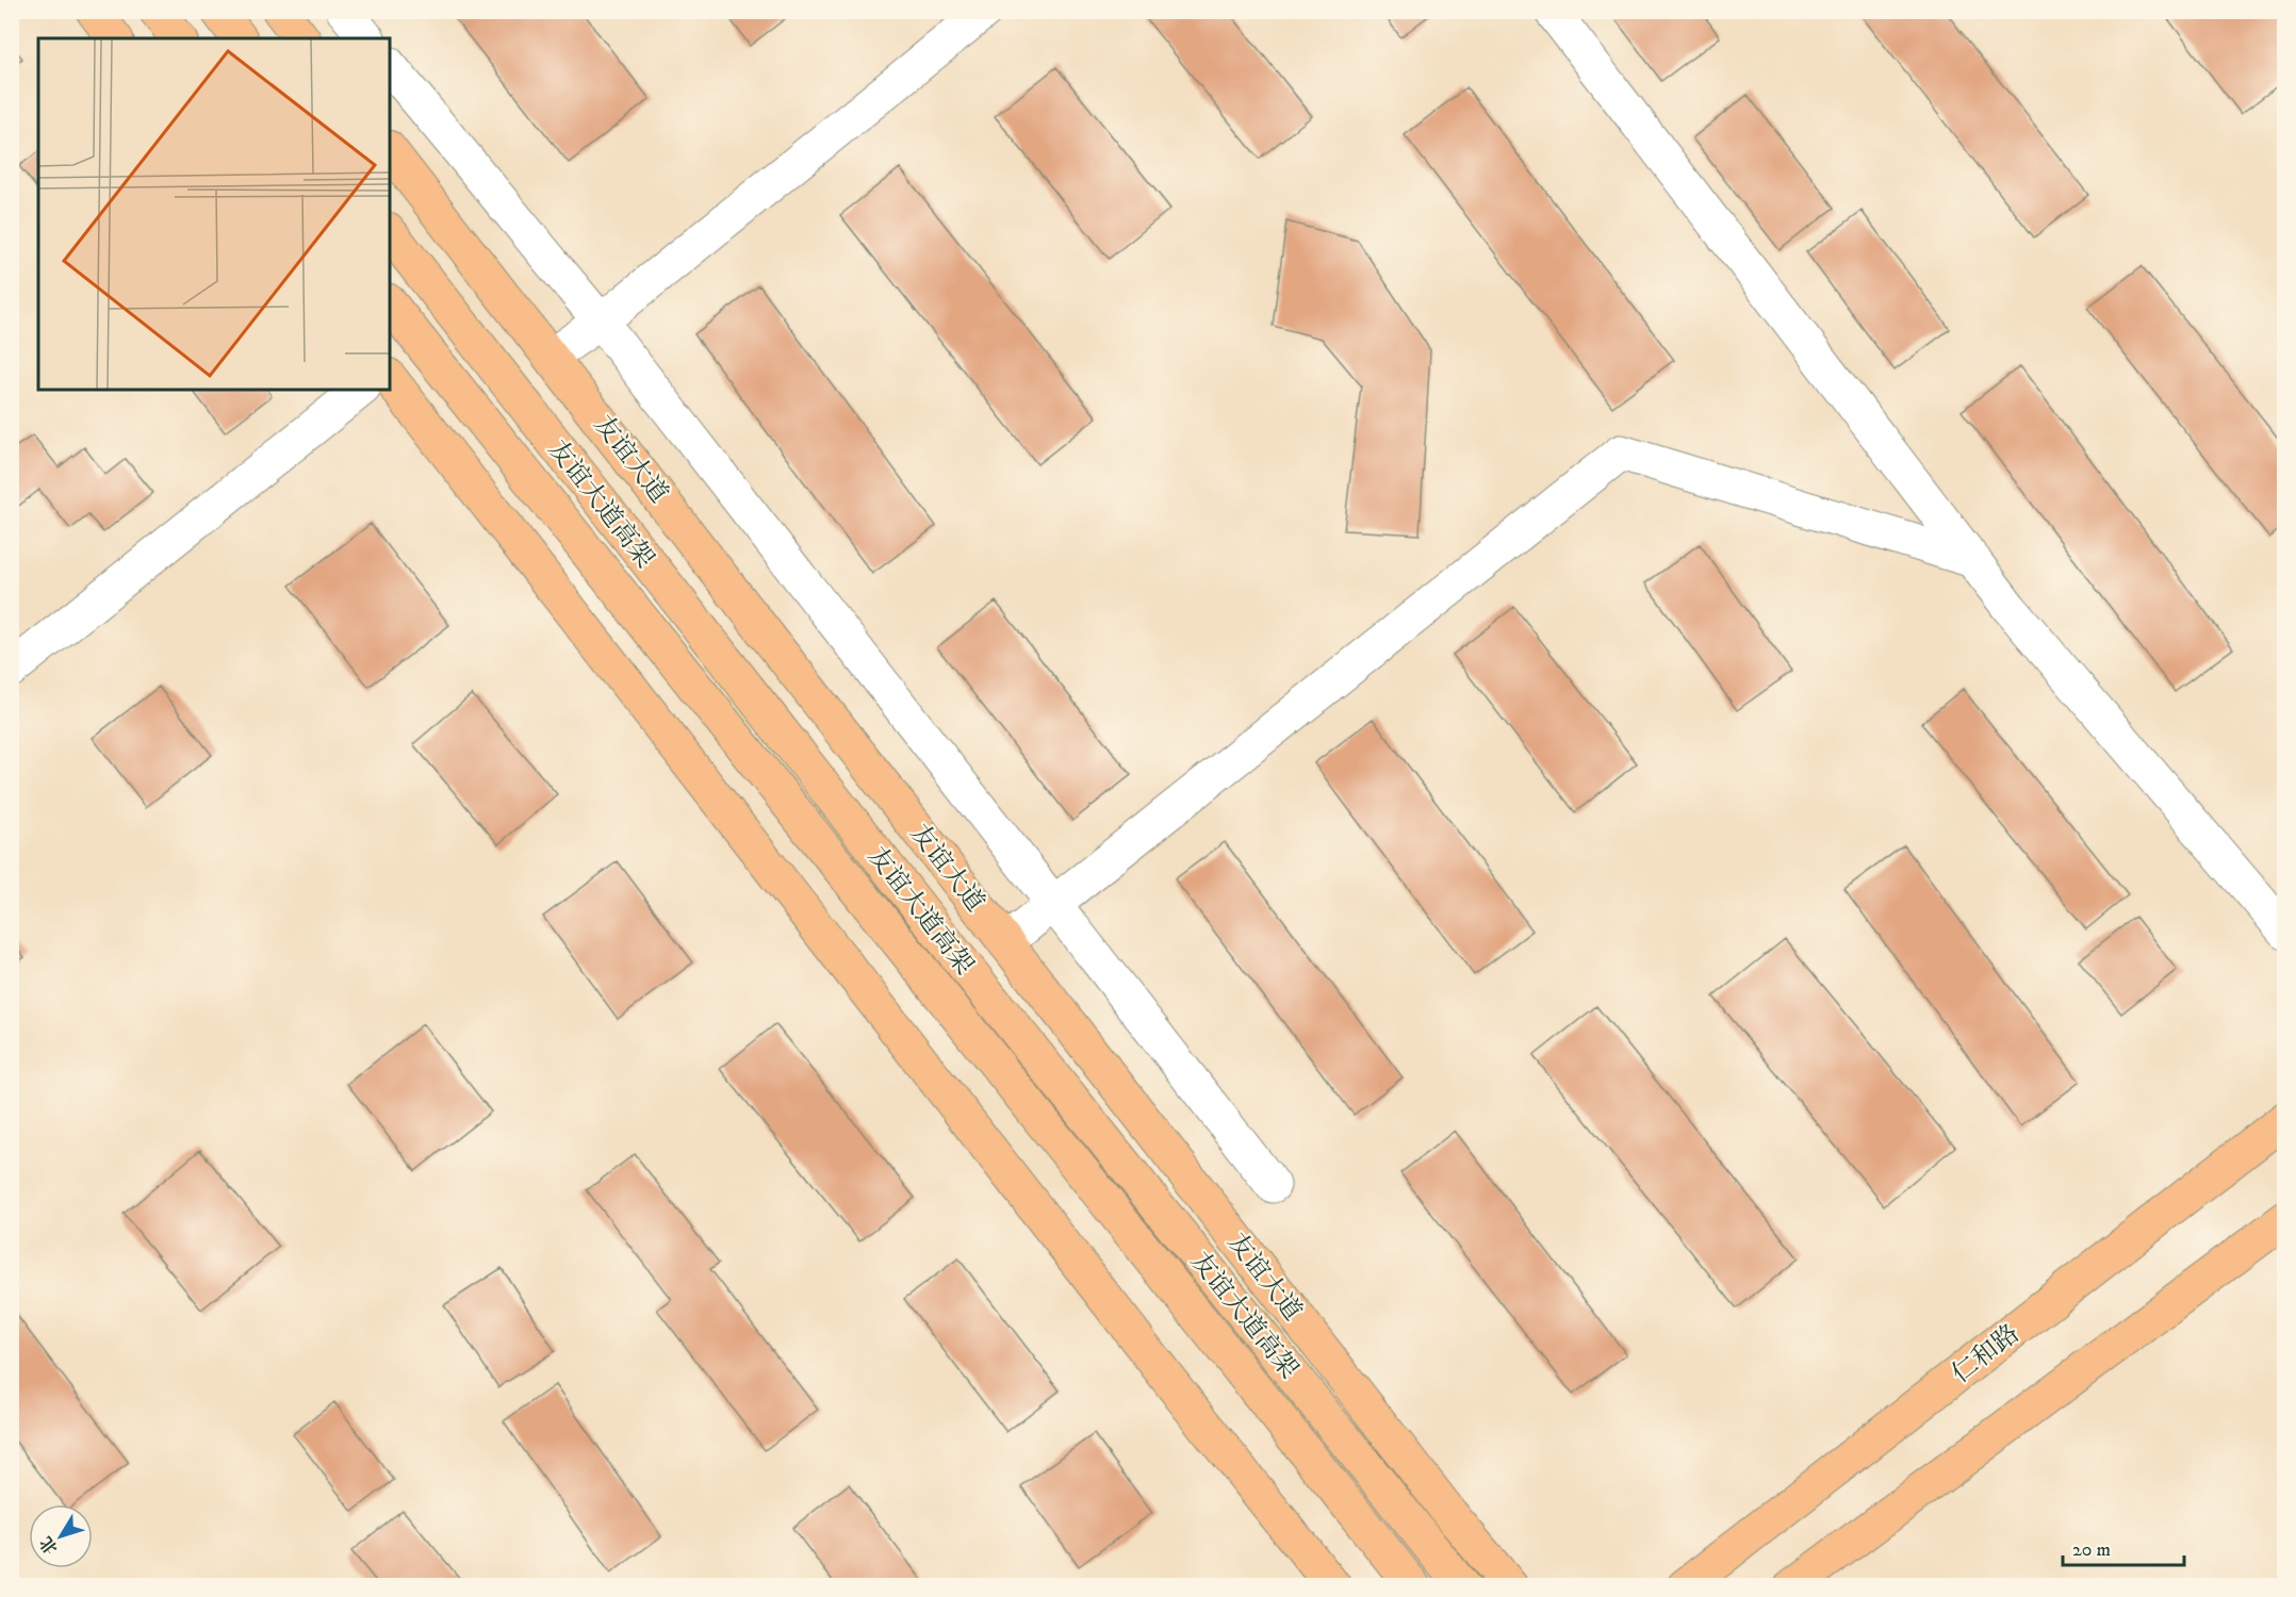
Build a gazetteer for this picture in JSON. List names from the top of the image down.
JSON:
{
  "streets": {
    "main road": ["友谊大道", "友谊大道高架", "仁和路"]
  },
  "scale_bar": "20 m",
  "north": "bottom left"
}
